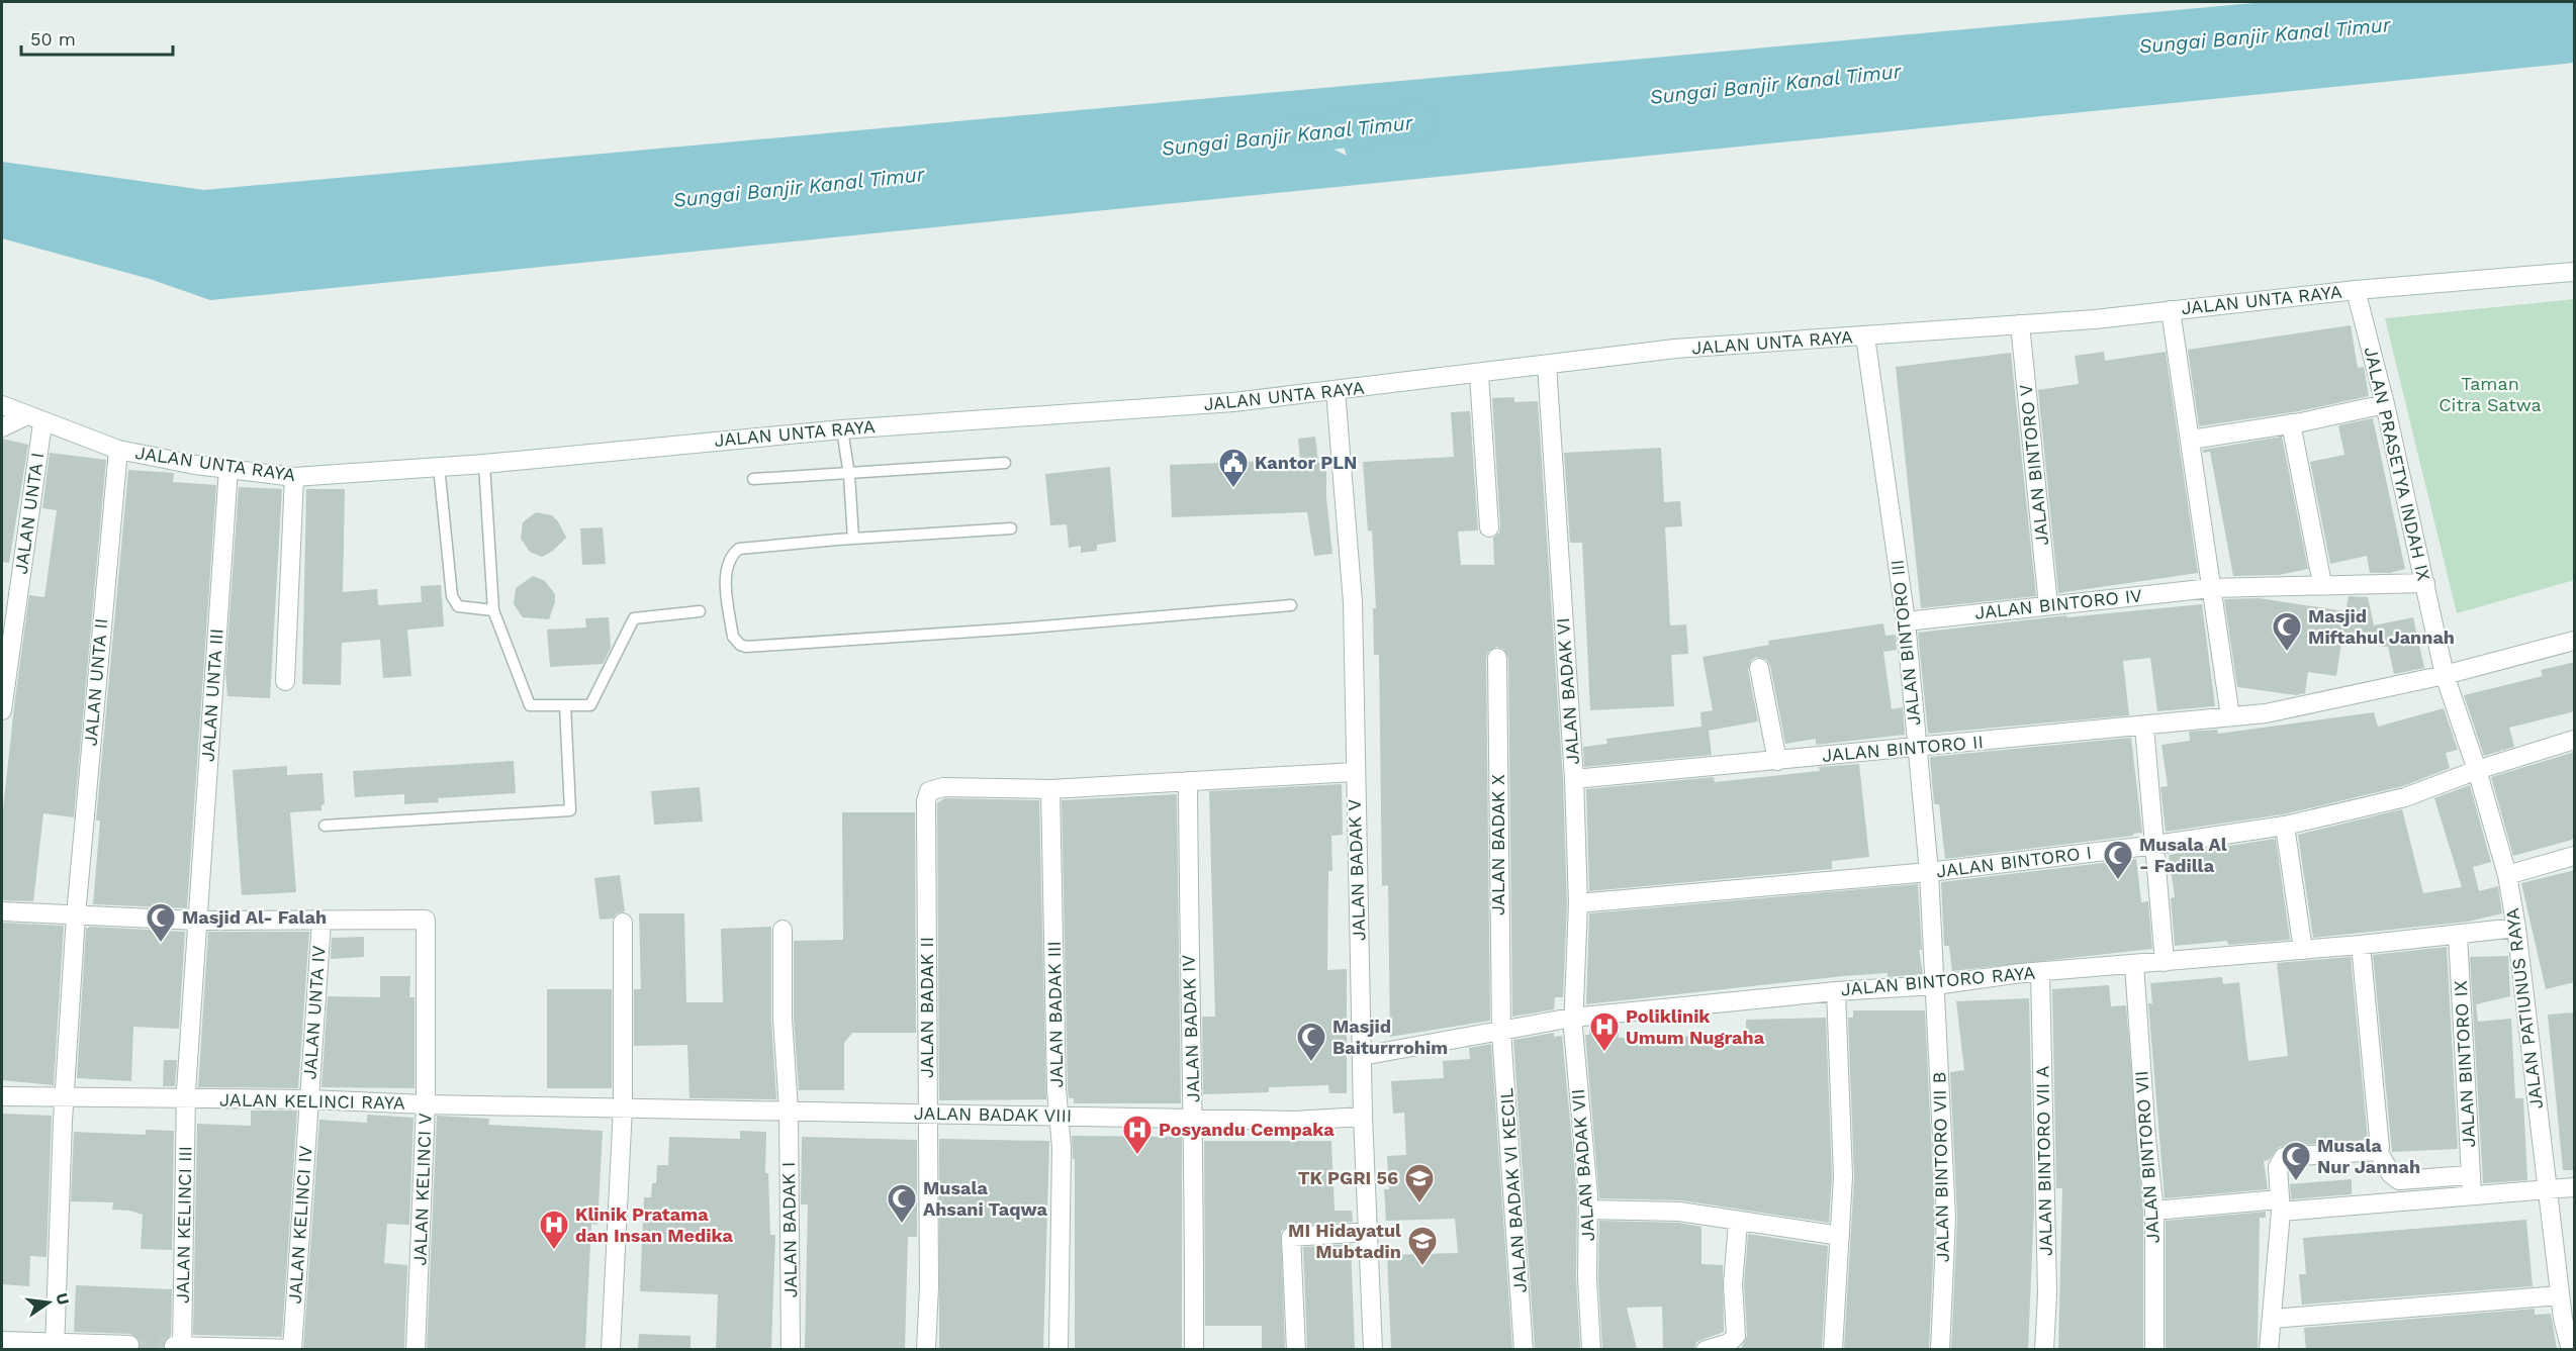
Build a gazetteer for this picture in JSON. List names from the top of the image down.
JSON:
{
  "streets": {
    "street": [
      "JALAN UNTA RAYA",
      "JALAN PRASETYA INDAH IX",
      "JALAN BINTORO V",
      "JALAN UNTA I",
      "JALAN BINTORO IV",
      "JALAN BINTORO III",
      "JALAN UNTA II",
      "JALAN BADAK VI",
      "JALAN UNTA III",
      "JALAN BINTORO II",
      "JALAN BADAK X",
      "JALAN BINTORO I",
      "JALAN BADAK V",
      "JALAN BINTORO RAYA",
      "JALAN BADAK II",
      "JALAN PATIUNUS RAYA",
      "JALAN UNTA IV",
      "JALAN BADAK III",
      "JALAN BADAK IV",
      "JALAN BINTORO IX",
      "JALAN KELINCI RAYA",
      "JALAN BADAK VIII",
      "JALAN BINTORO VII",
      "JALAN BINTORO VII A",
      "JALAN BADAK VII",
      "JALAN BINTORO VII B",
      "JALAN KELINCI V",
      "JALAN BADAK VI KECIL",
      "JALAN KELINCI III",
      "JALAN KELINCI IV",
      "JALAN BADAK I"
    ]
  },
  "crossings": [
    ["JALAN UNTA RAYA", "JALAN PRASETYA INDAH IX"],
    ["JALAN UNTA RAYA", "JALAN BINTORO V"],
    ["JALAN UNTA RAYA", "JALAN UNTA I"],
    ["JALAN UNTA RAYA", "JALAN BINTORO III"],
    ["JALAN UNTA RAYA", "JALAN UNTA II"],
    ["JALAN UNTA RAYA", "JALAN BADAK VI"],
    ["JALAN UNTA RAYA", "JALAN UNTA III"],
    ["JALAN UNTA RAYA", "JALAN BADAK V"],
    ["JALAN PRASETYA INDAH IX", "JALAN BINTORO IV"],
    ["JALAN PRASETYA INDAH IX", "JALAN BINTORO II"],
    ["JALAN PRASETYA INDAH IX", "JALAN PATIUNUS RAYA"],
    ["JALAN BINTORO V", "JALAN BINTORO IV"],
    ["JALAN BINTORO IV", "JALAN BINTORO III"],
    ["JALAN BINTORO III", "JALAN BINTORO II"],
    ["JALAN BINTORO III", "JALAN BINTORO I"],
    ["JALAN BINTORO III", "JALAN BINTORO RAYA"],
    ["JALAN BINTORO III", "JALAN BINTORO VII B"],
    ["JALAN UNTA II", "JALAN KELINCI RAYA"],
    ["JALAN BADAK VI", "JALAN BINTORO II"],
    ["JALAN BADAK VI", "JALAN BINTORO I"],
    ["JALAN BADAK VI", "JALAN BINTORO RAYA"],
    ["JALAN BADAK VI", "JALAN BADAK VII"],
    ["JALAN UNTA III", "JALAN KELINCI RAYA"],
    ["JALAN UNTA III", "JALAN KELINCI III"],
    ["JALAN BINTORO II", "JALAN PATIUNUS RAYA"],
    ["JALAN BADAK X", "JALAN BINTORO RAYA"],
    ["JALAN BADAK X", "JALAN BADAK VI KECIL"],
    ["JALAN BINTORO I", "JALAN PATIUNUS RAYA"],
    ["JALAN BADAK V", "JALAN BINTORO RAYA"],
    ["JALAN BADAK V", "JALAN BADAK VIII"],
    ["JALAN BINTORO RAYA", "JALAN PATIUNUS RAYA"],
    ["JALAN BINTORO RAYA", "JALAN BINTORO IX"],
    ["JALAN BINTORO RAYA", "JALAN BINTORO VII"],
    ["JALAN BINTORO RAYA", "JALAN BINTORO VII A"],
    ["JALAN BINTORO RAYA", "JALAN BADAK VII"],
    ["JALAN BINTORO RAYA", "JALAN BINTORO VII B"],
    ["JALAN BINTORO RAYA", "JALAN BADAK VI KECIL"],
    ["JALAN BADAK II", "JALAN BADAK III"],
    ["JALAN BADAK II", "JALAN BADAK VIII"],
    ["JALAN UNTA IV", "JALAN KELINCI RAYA"],
    ["JALAN UNTA IV", "JALAN KELINCI V"],
    ["JALAN UNTA IV", "JALAN KELINCI IV"],
    ["JALAN BADAK III", "JALAN BADAK VIII"],
    ["JALAN BADAK IV", "JALAN BADAK VIII"],
    ["JALAN KELINCI RAYA", "JALAN BADAK VIII"],
    ["JALAN KELINCI RAYA", "JALAN KELINCI V"],
    ["JALAN KELINCI RAYA", "JALAN KELINCI III"],
    ["JALAN KELINCI RAYA", "JALAN KELINCI IV"],
    ["JALAN BADAK VIII", "JALAN BADAK I"]
  ],
  "water": ["Sungai Banjir Kanal Timur"],
  "parks": ["Taman Citra Satwa"],
  "places": {
    "public building": ["Kantor PLN"],
    "mosque": [
      "Masjid Miftahul Jannah",
      "Musala Al - Fadilla",
      "Masjid Al- Falah",
      "Masjid Baiturrrohim",
      "Musala Nur Jannah",
      "Musala Ahsani Taqwa"
    ],
    "hospital": ["Poliklinik Umum Nugraha", "Posyandu Cempaka", "Klinik Pratama dan Insan Medika"],
    "school or university": ["TK PGRI 56", "MI Hidayatul Mubtadin"]
  },
  "scale_bar": "50 m",
  "north": "right"
}
